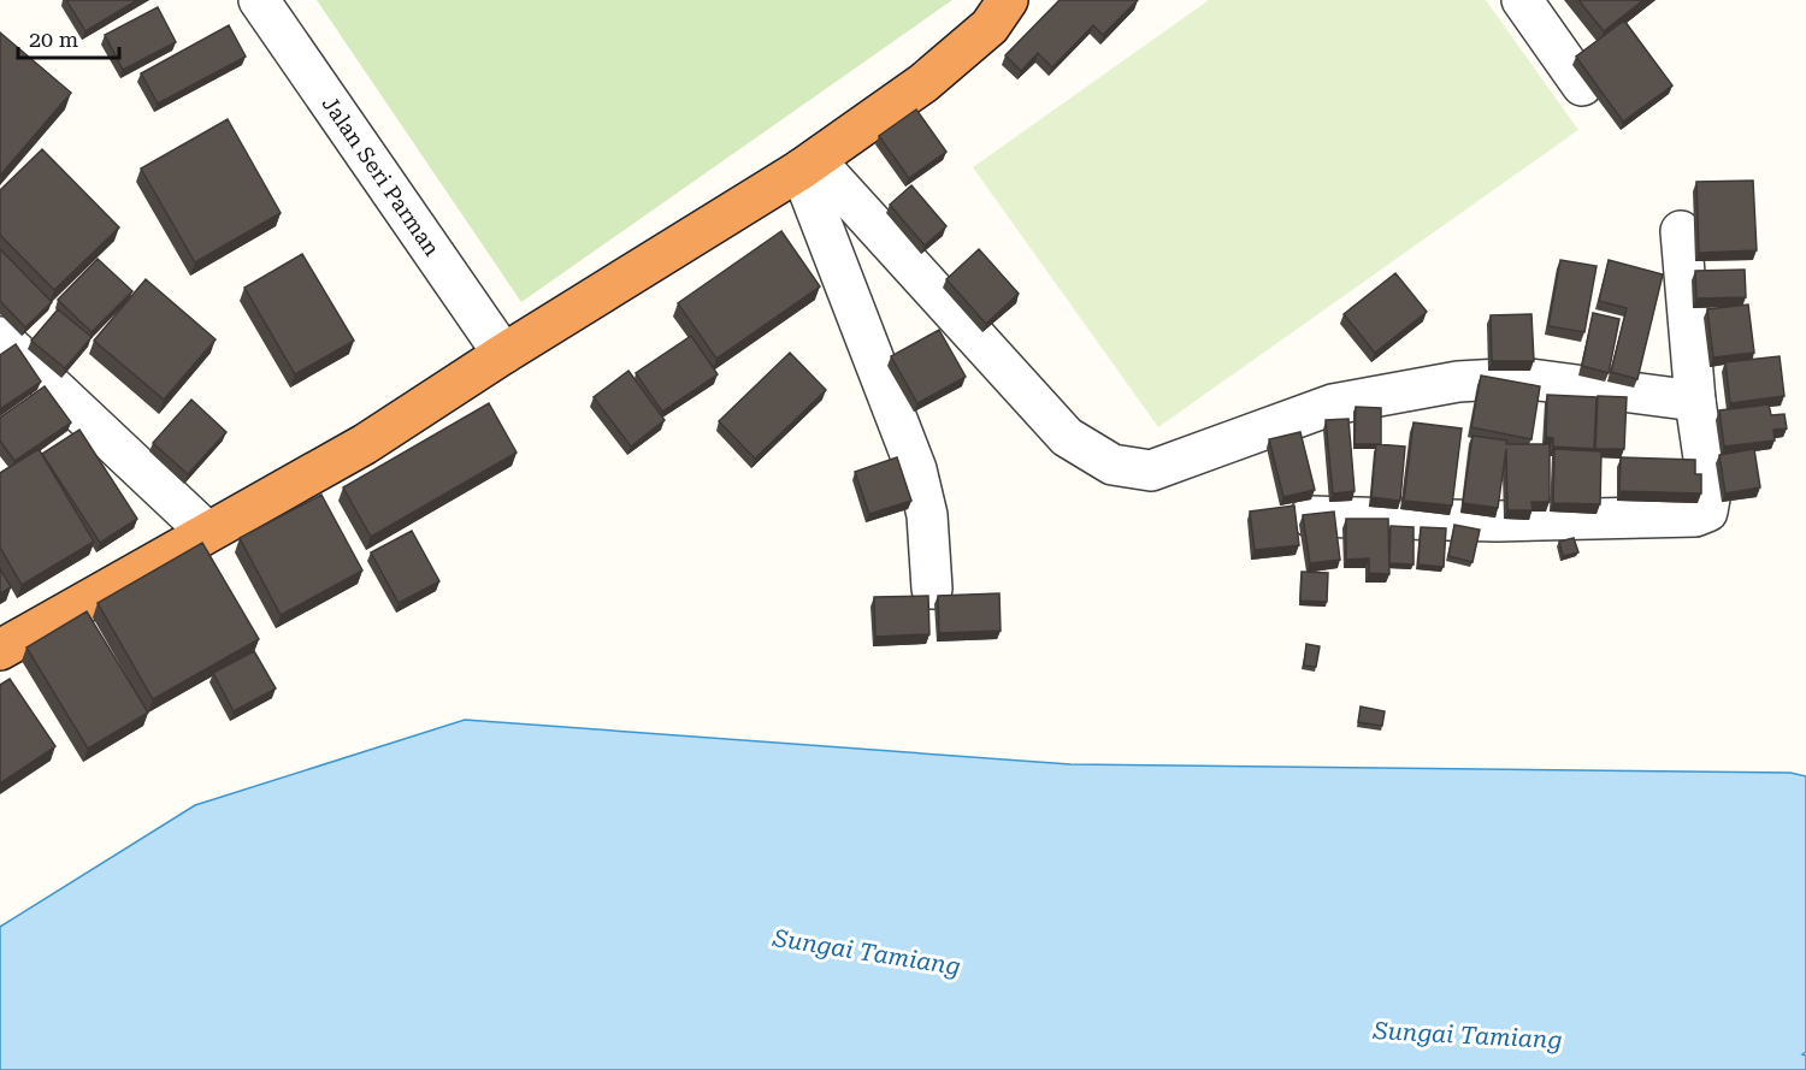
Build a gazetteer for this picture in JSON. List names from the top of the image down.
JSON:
{
  "streets": {
    "street": ["Jalan Seri Parman"]
  },
  "water": ["Sungai Tamiang"],
  "scale_bar": "20 m"
}
